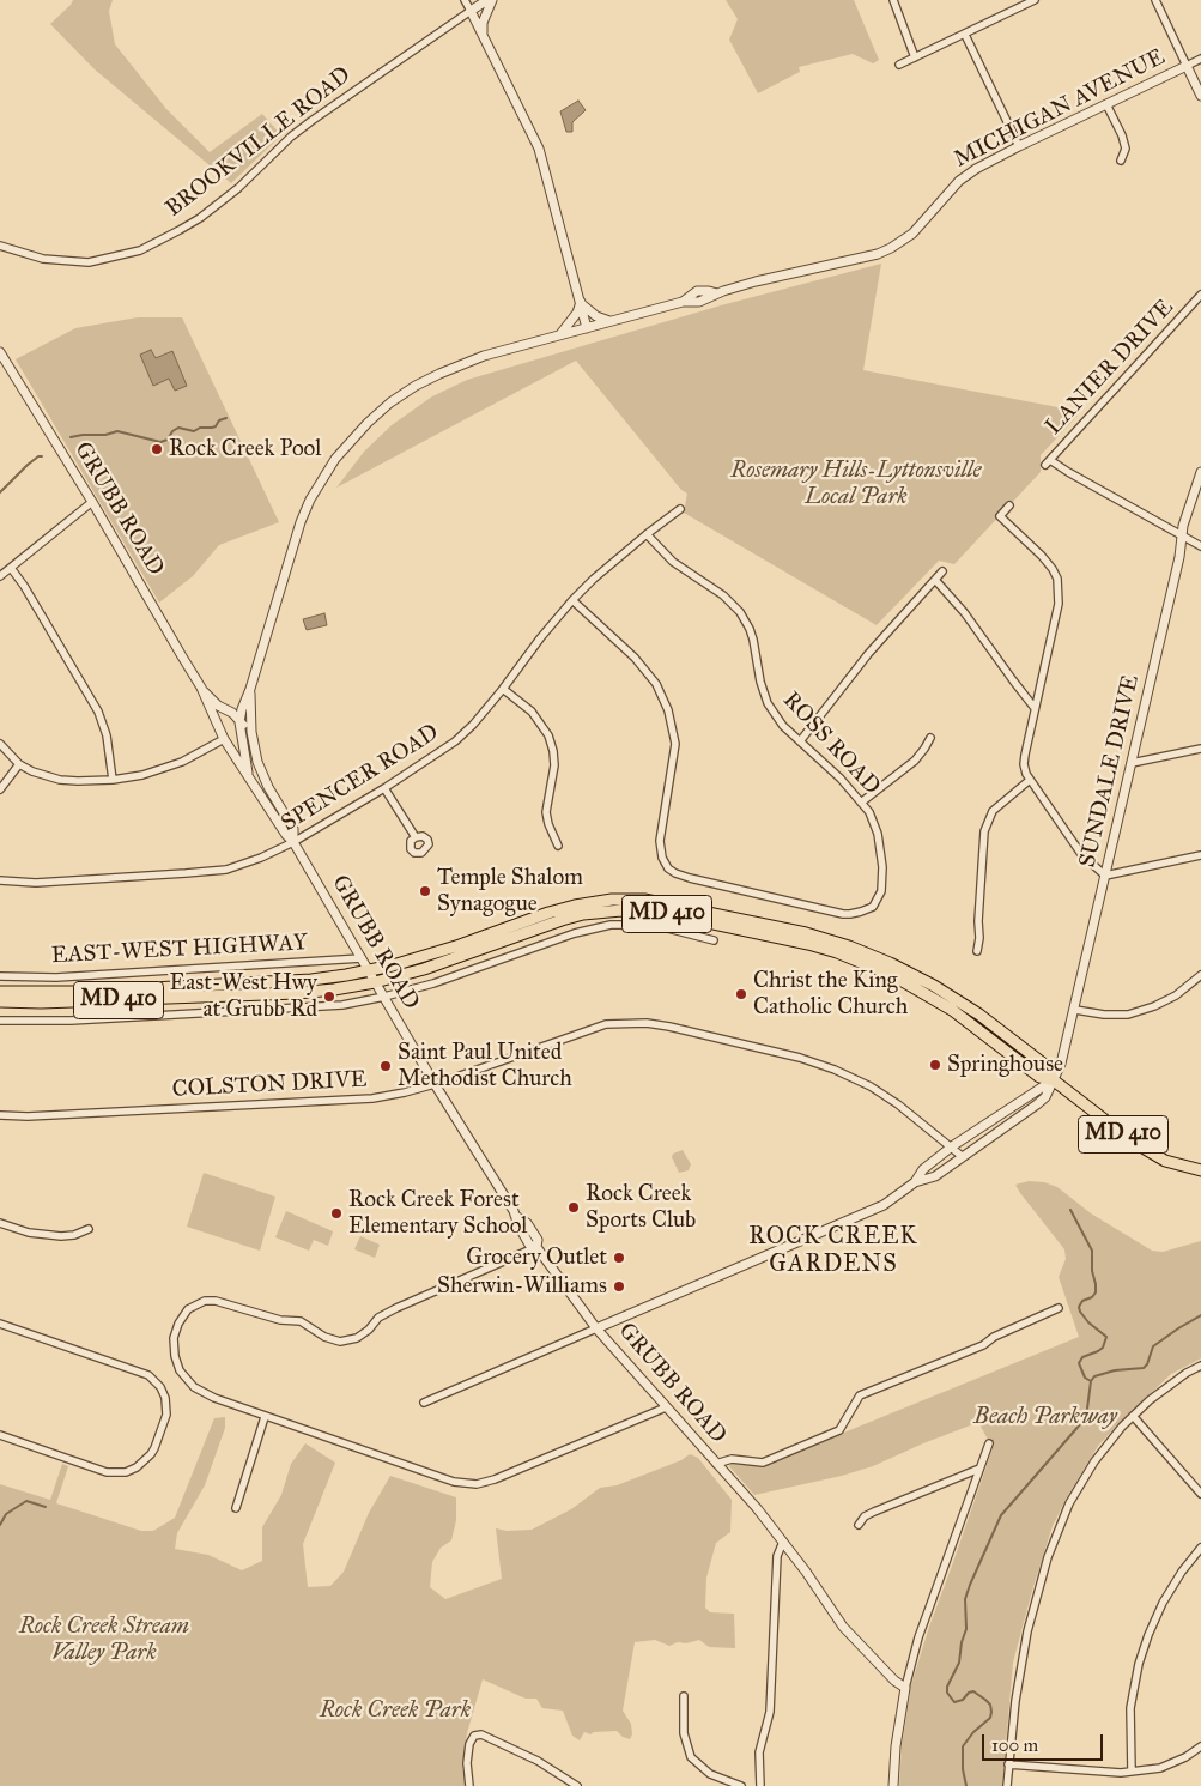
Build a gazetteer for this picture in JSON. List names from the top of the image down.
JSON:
{
  "streets": {
    "main road": ["MD 410", "EAST-WEST HIGHWAY"],
    "street": [
      "MICHIGAN AVENUE",
      "BROOKVILLE ROAD",
      "LANIER DRIVE",
      "GRUBB ROAD",
      "ROSS ROAD",
      "SUNDALE DRIVE",
      "SPENCER ROAD",
      "COLSTON DRIVE"
    ]
  },
  "crossings": [
    ["LANIER DRIVE", "SUNDALE DRIVE"],
    ["GRUBB ROAD", "SPENCER ROAD"],
    ["GRUBB ROAD", "EAST-WEST HIGHWAY"],
    ["GRUBB ROAD", "COLSTON DRIVE"],
    ["ROSS ROAD", "SPENCER ROAD"],
    ["SUNDALE DRIVE", "EAST-WEST HIGHWAY"],
    ["SUNDALE DRIVE", "COLSTON DRIVE"]
  ],
  "districts": ["ROCK CREEK GARDENS"],
  "parks": [
    "Rosemary Hills-Lyttonsville Local Park",
    "Beach Parkway",
    "Rock Creek Stream Valley Park",
    "Rock Creek Park"
  ],
  "places": [
    "Rock Creek Pool",
    "Temple Shalom Synagogue",
    "Christ the King Catholic Church",
    "East-West Hwy at Grubb Rd",
    "Springhouse",
    "Saint Paul United Methodist Church",
    "Rock Creek Sports Club",
    "Rock Creek Forest Elementary School",
    "Grocery Outlet",
    "Sherwin-Williams"
  ],
  "scale_bar": "100 m"
}
